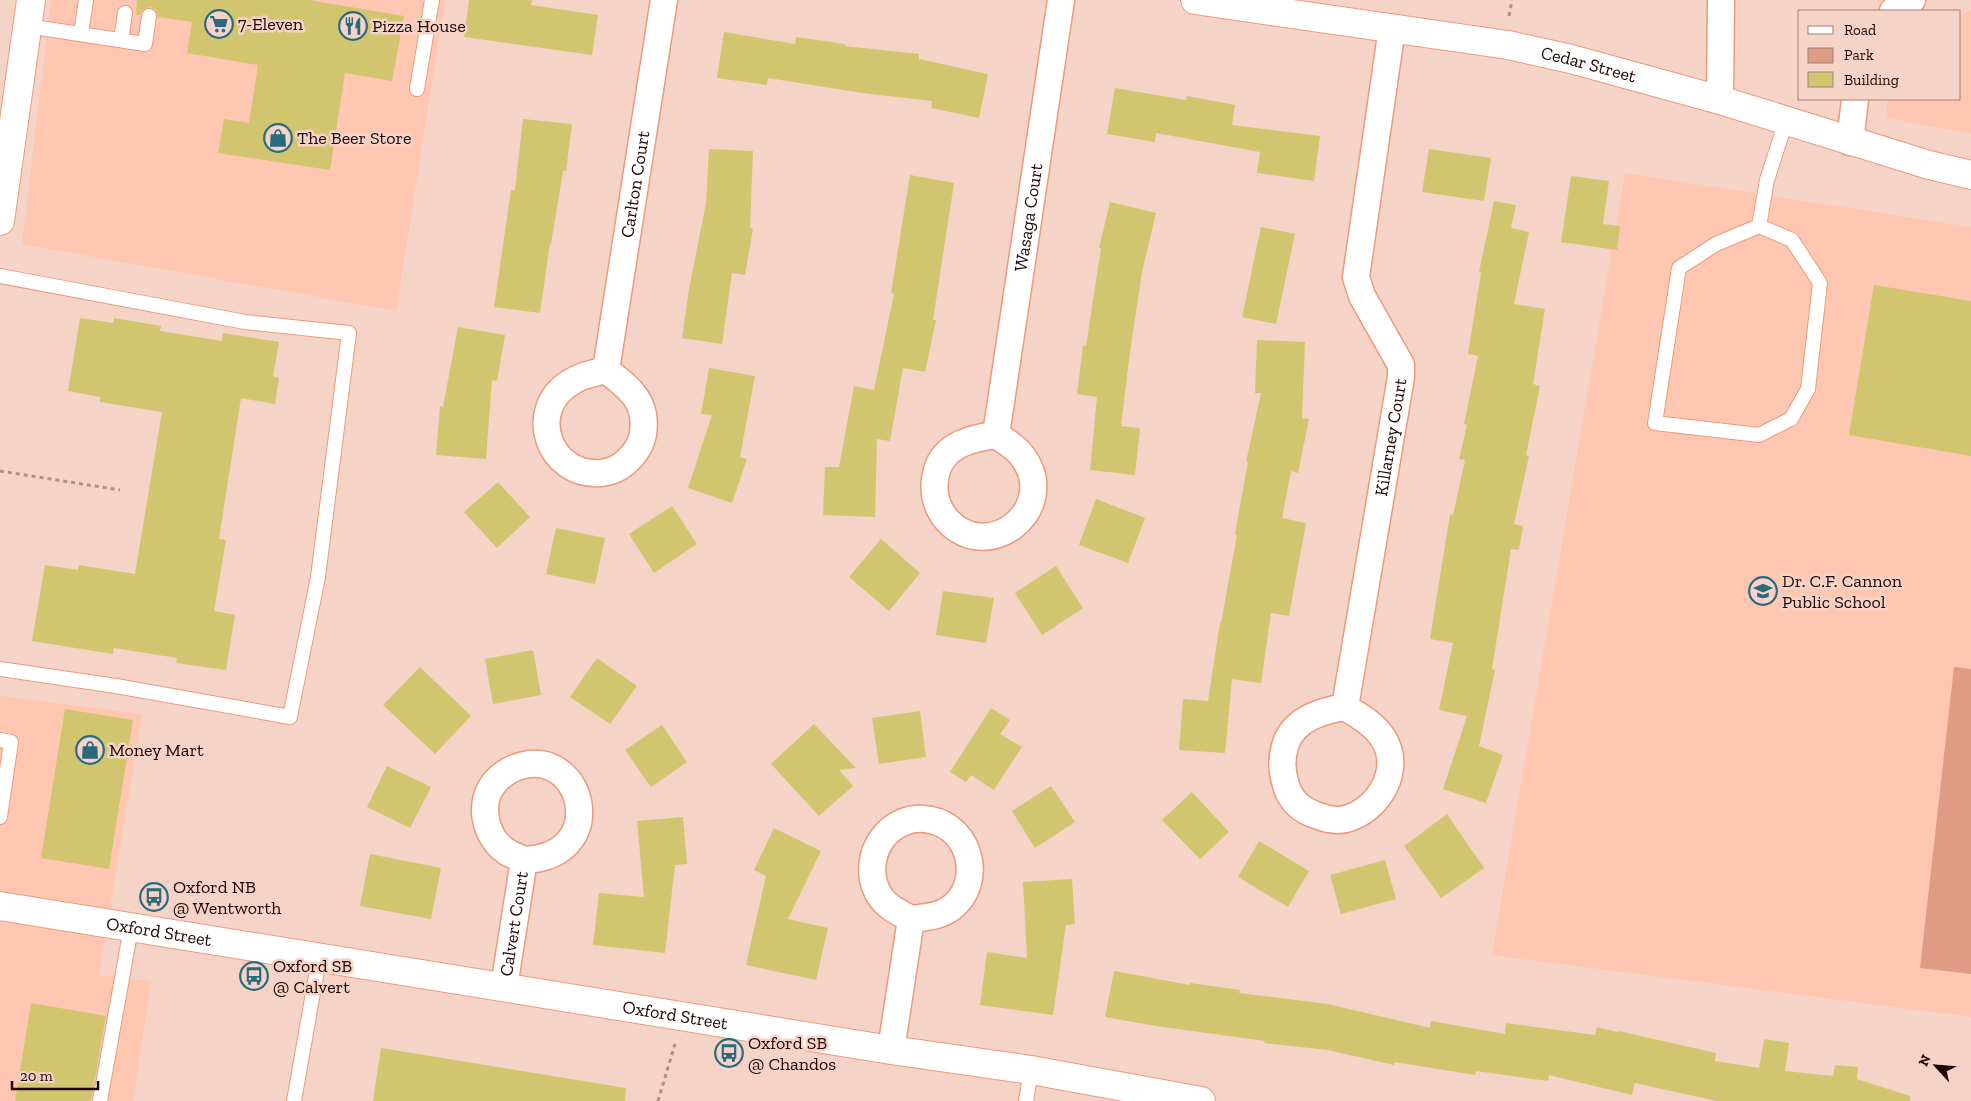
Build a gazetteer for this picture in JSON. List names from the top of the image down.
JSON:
{
  "streets": {
    "street": [
      "Cedar Street",
      "Carlton Court",
      "Wasaga Court",
      "Killarney Court",
      "Calvert Court",
      "Oxford Street"
    ]
  },
  "crossings": [
    ["Cedar Street", "Killarney Court"],
    ["Calvert Court", "Oxford Street"]
  ],
  "places": {
    "supermarket": ["7-Eleven"],
    "restaurant": ["Pizza House"],
    "shop": ["The Beer Store", "Money Mart"],
    "school or university": ["Dr. C.F. Cannon Public School"],
    "bus stop": ["Oxford NB @ Wentworth", "Oxford SB @ Calvert", "Oxford SB @ Chandos"]
  },
  "legend": ["Road", "Park", "Building"],
  "scale_bar": "20 m",
  "north": "top left"
}
